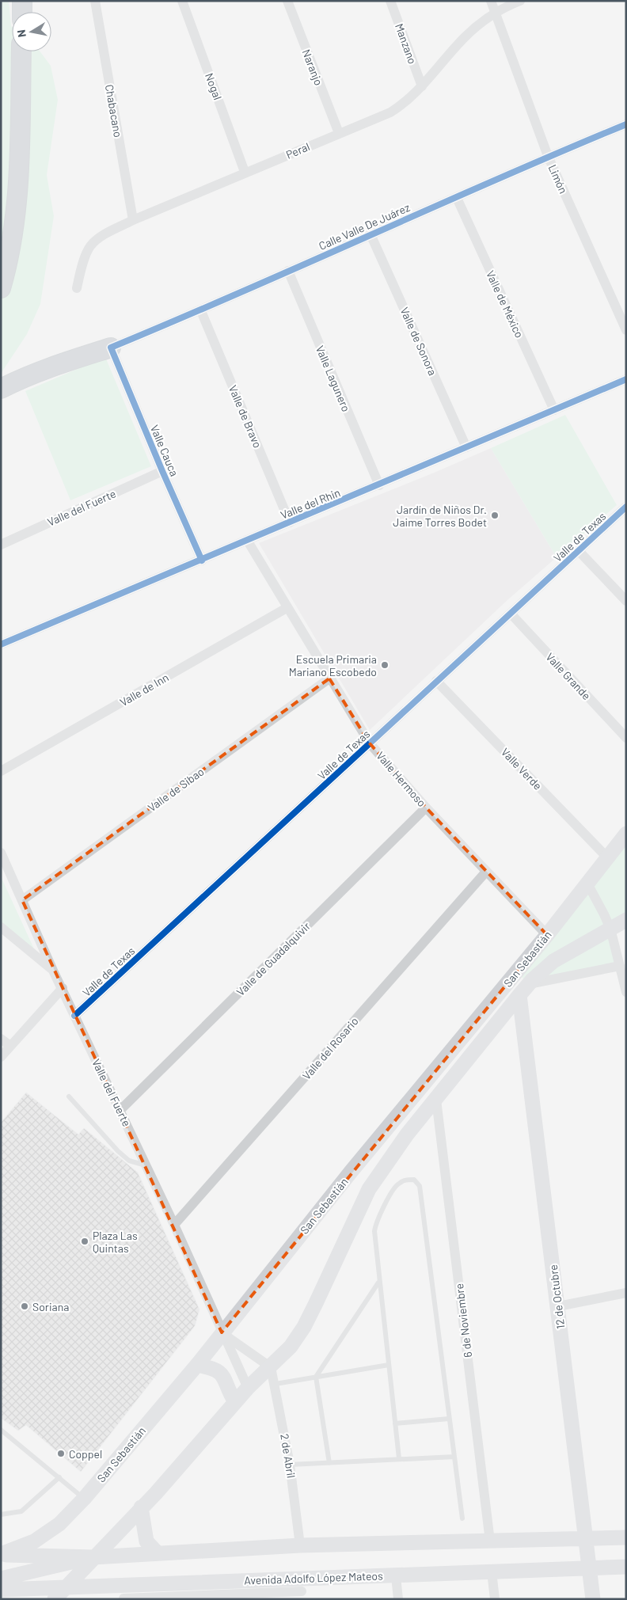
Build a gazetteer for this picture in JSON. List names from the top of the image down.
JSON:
{
  "streets": {
    "main road": ["San Sebastián", "12 de Octubre", "Avenida Adolfo López Mateos"],
    "street": [
      "Manzano",
      "Naranjo",
      "Nogal",
      "Chabacano",
      "Peral",
      "Limón",
      "Calle Valle De Juárez",
      "Valle de México",
      "Valle de Sonora",
      "Valle Lagunero",
      "Valle de Bravo",
      "Valle Cauca",
      "Valle del Rhin",
      "Valle del Fuerte",
      "Valle de Texas",
      "Valle Grande",
      "Valle de Inn",
      "Valle Verde",
      "Valle Hermoso",
      "Valle de Sibao",
      "Valle de Guadalquivir",
      "Valle del Rosario",
      "6 de Noviembre",
      "2 de Abril"
    ]
  },
  "crossings": [
    ["Manzano", "Peral"],
    ["Naranjo", "Peral"],
    ["Nogal", "Peral"],
    ["Chabacano", "Peral"],
    ["Peral", "Limón"],
    ["Limón", "Calle Valle De Juárez"],
    ["Calle Valle De Juárez", "Valle de México"],
    ["Calle Valle De Juárez", "Valle de Sonora"],
    ["Calle Valle De Juárez", "Valle Lagunero"],
    ["Calle Valle De Juárez", "Valle de Bravo"],
    ["Calle Valle De Juárez", "Valle Cauca"],
    ["Valle de México", "Valle del Rhin"],
    ["Valle de Sonora", "Valle del Rhin"],
    ["Valle Lagunero", "Valle del Rhin"],
    ["Valle de Bravo", "Valle del Rhin"],
    ["Valle Cauca", "Valle del Rhin"],
    ["Valle Cauca", "Valle del Fuerte"],
    ["Valle del Rhin", "Valle Hermoso"],
    ["Valle del Fuerte", "Valle de Texas"],
    ["Valle del Fuerte", "Valle de Sibao"],
    ["Valle del Fuerte", "Valle de Guadalquivir"],
    ["Valle del Fuerte", "San Sebastián"],
    ["Valle del Fuerte", "Valle del Rosario"],
    ["Valle de Texas", "Valle Grande"],
    ["Valle de Texas", "Valle Verde"],
    ["Valle de Texas", "Valle Hermoso"],
    ["Valle de Inn", "Valle Hermoso"],
    ["Valle Verde", "San Sebastián"],
    ["Valle Hermoso", "Valle de Sibao"],
    ["Valle Hermoso", "Valle de Guadalquivir"],
    ["Valle Hermoso", "San Sebastián"],
    ["Valle Hermoso", "Valle del Rosario"],
    ["San Sebastián", "12 de Octubre"],
    ["San Sebastián", "6 de Noviembre"],
    ["San Sebastián", "2 de Abril"],
    ["San Sebastián", "Avenida Adolfo López Mateos"],
    ["12 de Octubre", "Avenida Adolfo López Mateos"]
  ],
  "places": [
    "Jardín de Niños Dr. Jaime Torres Bodet",
    "Escuela Primaria Mariano Escobedo",
    "Plaza Las Quintas",
    "Soriana",
    "Coppel"
  ],
  "north": "left"
}
